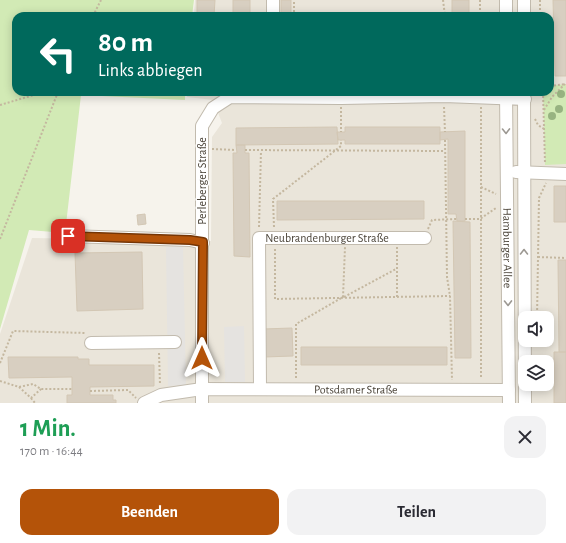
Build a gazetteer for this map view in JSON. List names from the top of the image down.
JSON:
{
  "streets": {
    "street": [
      "Perleberger Straße",
      "Neubrandenburger Straße",
      "Hamburger Allee",
      "Potsdamer Straße"
    ]
  },
  "crossings": [
    ["Perleberger Straße", "Potsdamer Straße"],
    ["Neubrandenburger Straße", "Potsdamer Straße"],
    ["Hamburger Allee", "Potsdamer Straße"]
  ],
  "page": {
    "turn": ["80 m", "Links abbiegen"],
    "heading": ["1 Min.", "170 m · 16:44"],
    "buttons": ["Beenden", "Teilen"]
  }
}
